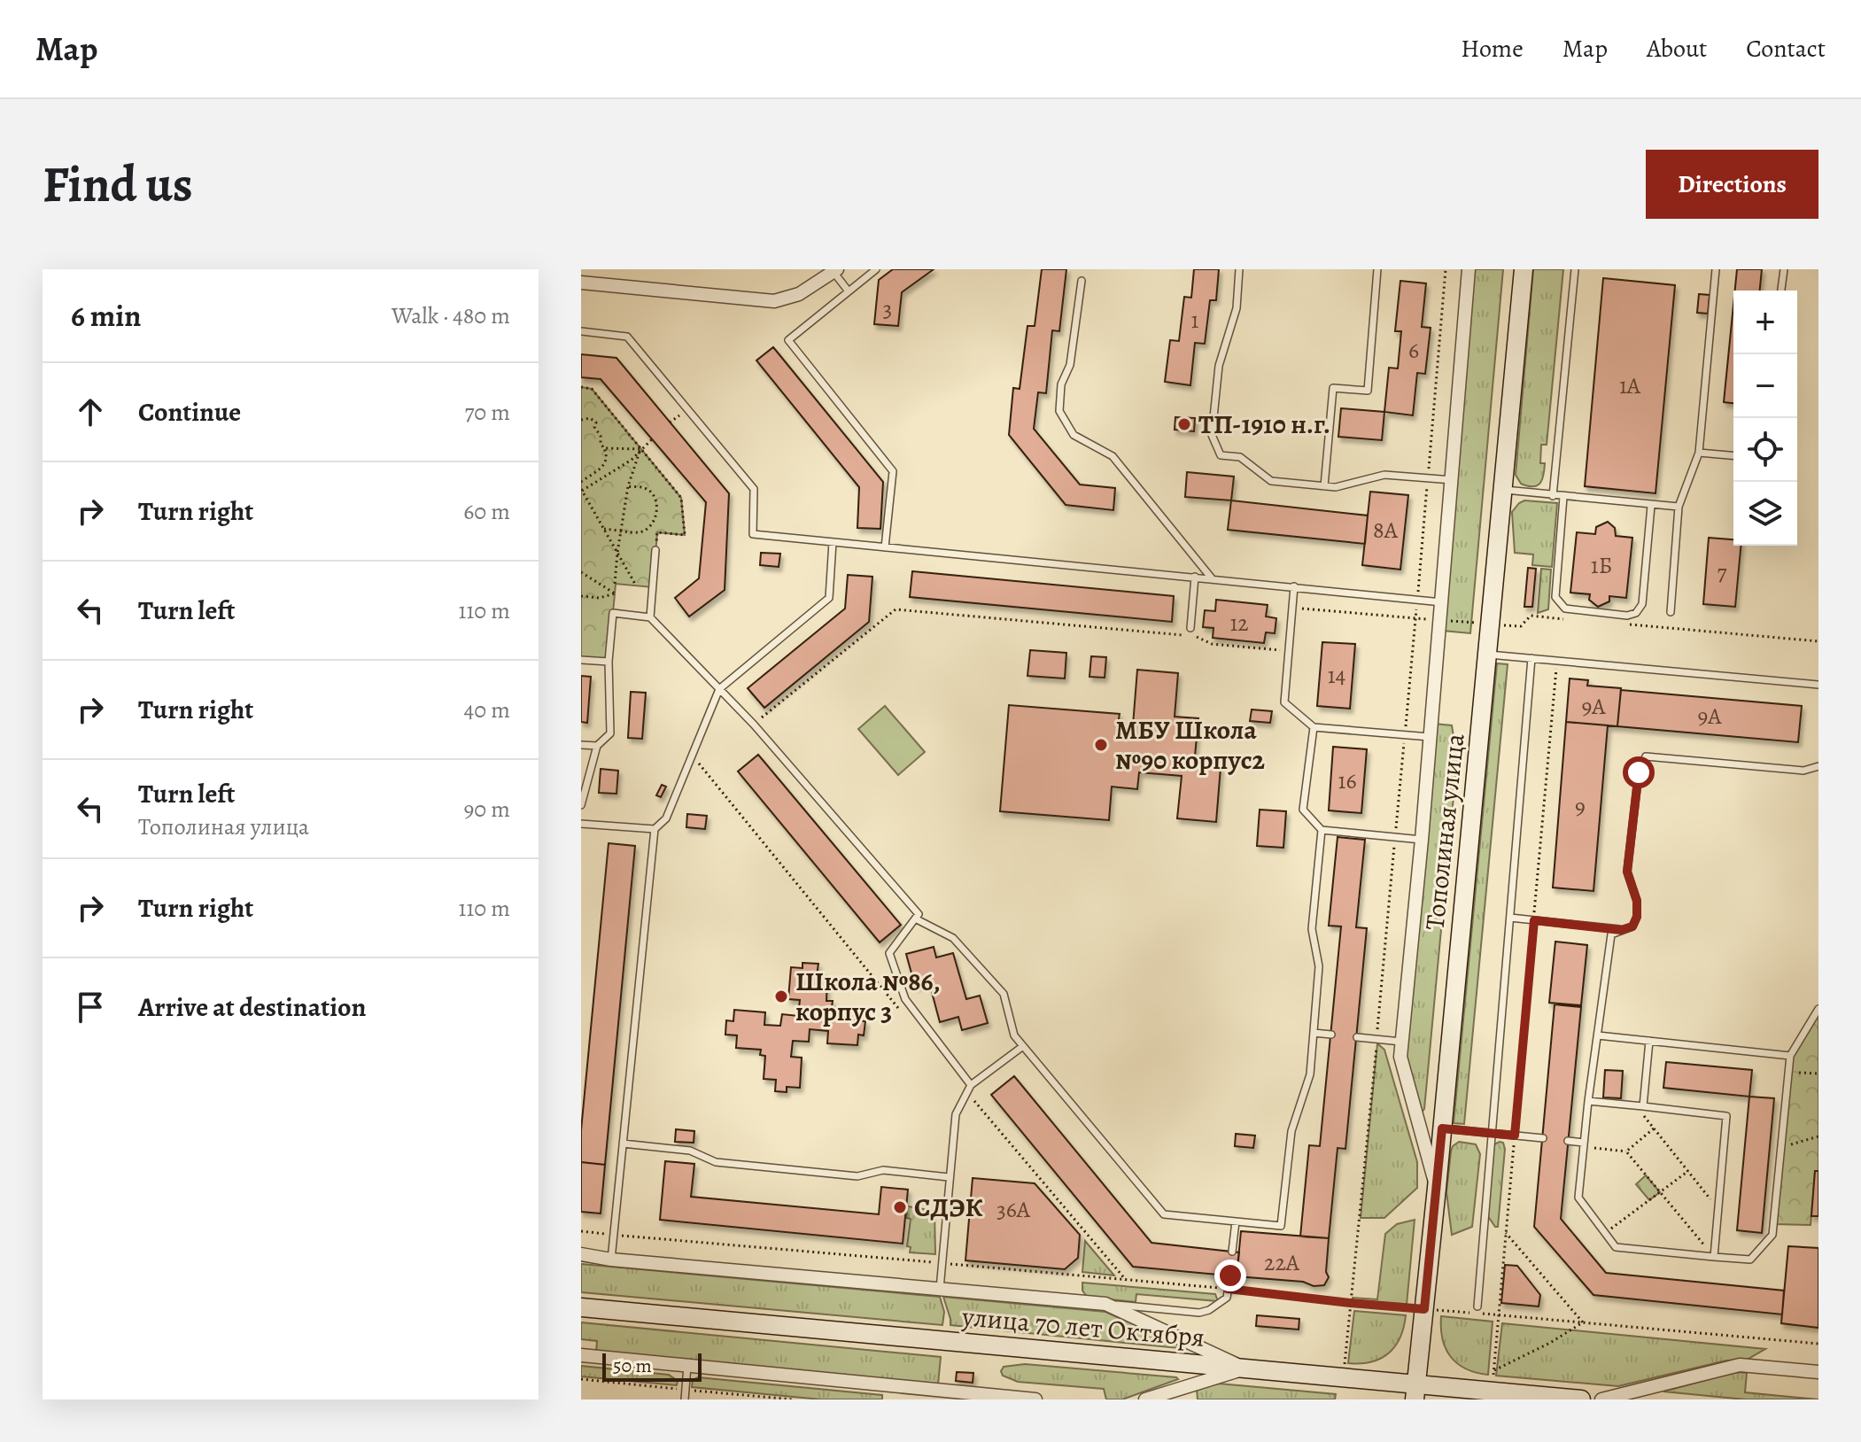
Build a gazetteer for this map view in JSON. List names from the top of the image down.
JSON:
{
  "streets": {
    "main road": ["Тополиная улица", "улица 70 лет Октября"]
  },
  "crossings": [
    ["Тополиная улица", "улица 70 лет Октября"]
  ],
  "places": [
    "ТП-1910 н.г.",
    "МБУ Школа №90 корпус2",
    "Школа №86, корпус 3",
    "СДЭК"
  ],
  "house_numbers": [
    "3",
    "1",
    "6",
    "1А",
    "8А",
    "1Б",
    "7",
    "12",
    "14",
    "9А",
    "9А",
    "16",
    "9",
    "36А",
    "22А"
  ],
  "scale_bar": "50 m",
  "page": {
    "header": "Map",
    "nav": [
      "Home",
      "Map",
      "About",
      "Contact"
    ],
    "buttons": "Directions",
    "title": "Find us",
    "heading": ["6 min", "Walk · 480 m"],
    "map_buttons": ["+", "−"],
    "list": [
      ["Continue", "70 m"],
      ["Turn right", "60 m"],
      ["Turn left", "110 m"],
      ["Turn right", "40 m"],
      ["Turn left", "Тополиная улица", "90 m"],
      ["Turn right", "110 m"],
      "Arrive at destination"
    ],
    "scale": "50 m"
  }
}
